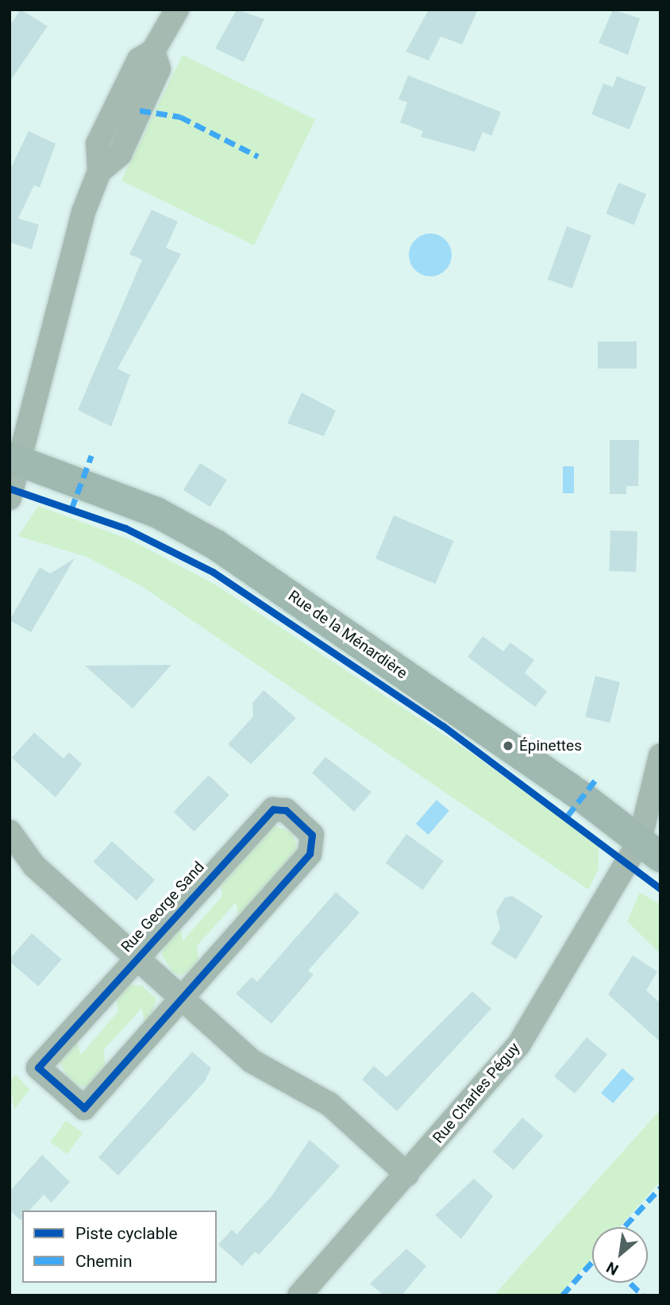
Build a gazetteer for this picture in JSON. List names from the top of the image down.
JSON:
{
  "streets": {
    "main road": ["Rue de la Ménardière"],
    "street": ["Rue George Sand", "Rue Charles Péguy"]
  },
  "crossings": [
    ["Rue de la Ménardière", "Rue Charles Péguy"],
    ["Rue George Sand", "Rue Charles Péguy"]
  ],
  "places": ["Épinettes"],
  "legend": ["Piste cyclable", "Chemin"],
  "north": "bottom left"
}
